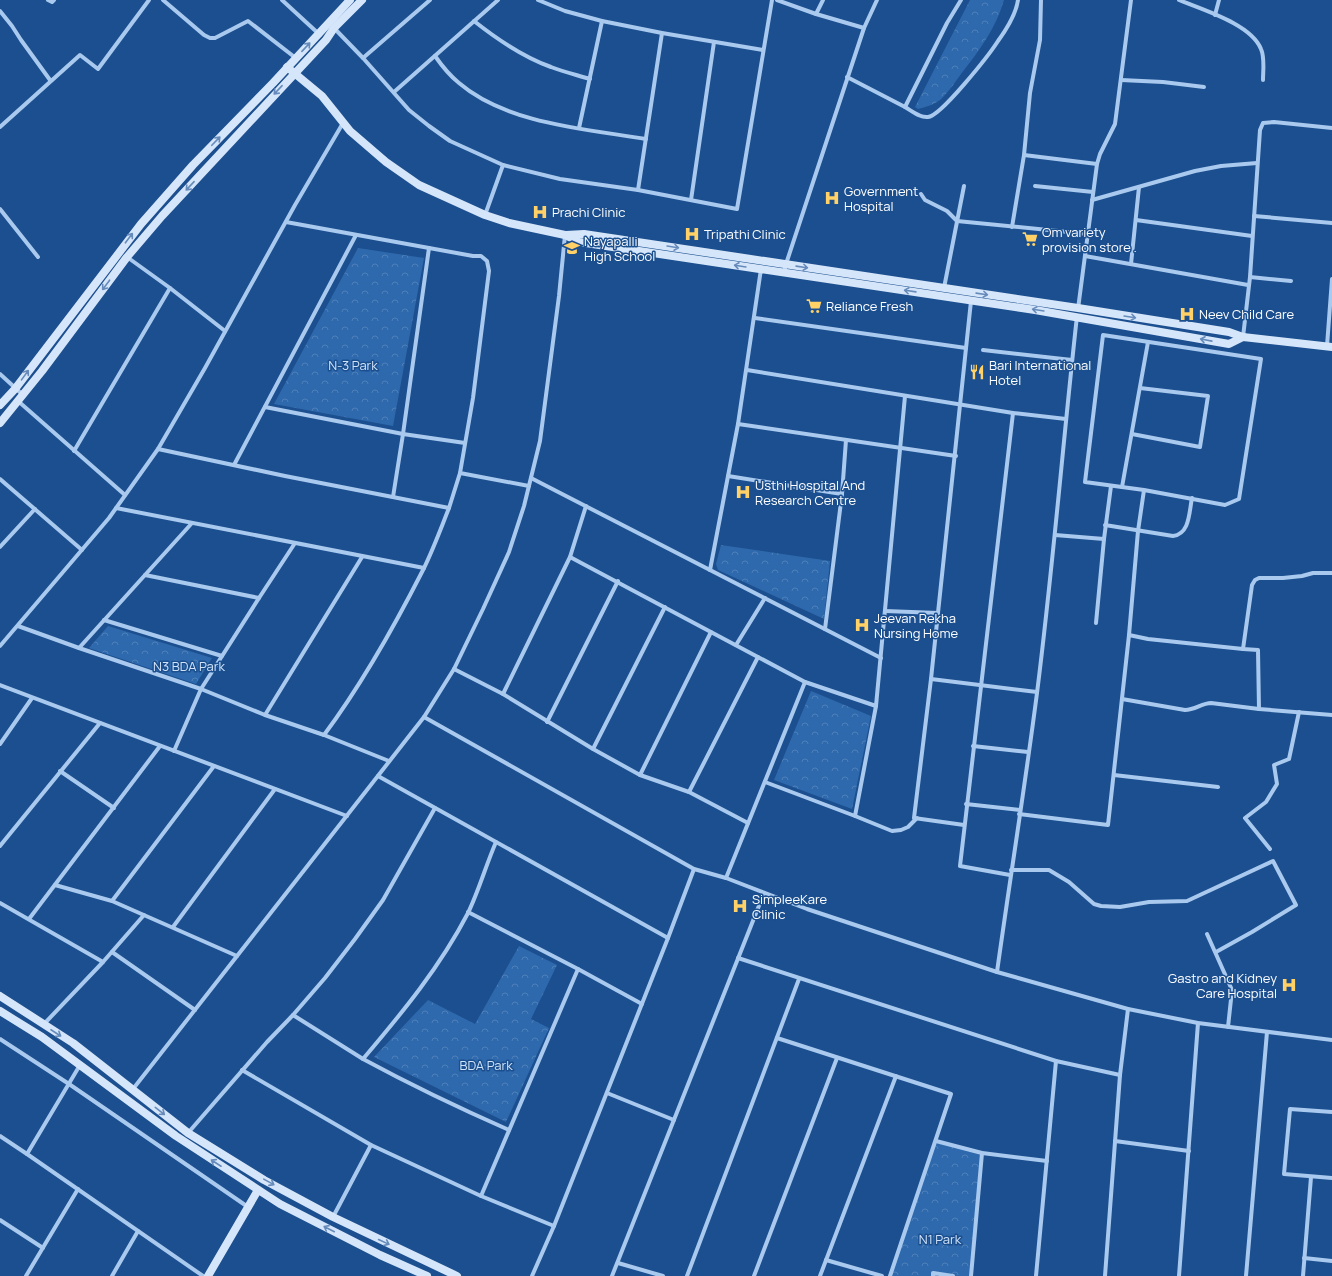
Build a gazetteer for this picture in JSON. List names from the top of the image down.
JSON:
{
  "parks": [
    "N-3 Park",
    "N3 BDA Park",
    "BDA Park",
    "N1 Park"
  ],
  "places": {
    "hospital": [
      "Government Hospital",
      "Prachi Clinic",
      "Tripathi Clinic",
      "Neev Child Care",
      "Usthi Hospital And Research Centre",
      "Jeevan Rekha Nursing Home",
      "SimpleeKare Clinic",
      "Gastro and Kidney Care Hospital"
    ],
    "supermarket": ["Om variety provision store .", "Reliance Fresh"],
    "school or university": ["Nayapalli High School"],
    "restaurant": ["Bari International Hotel"]
  }
}
